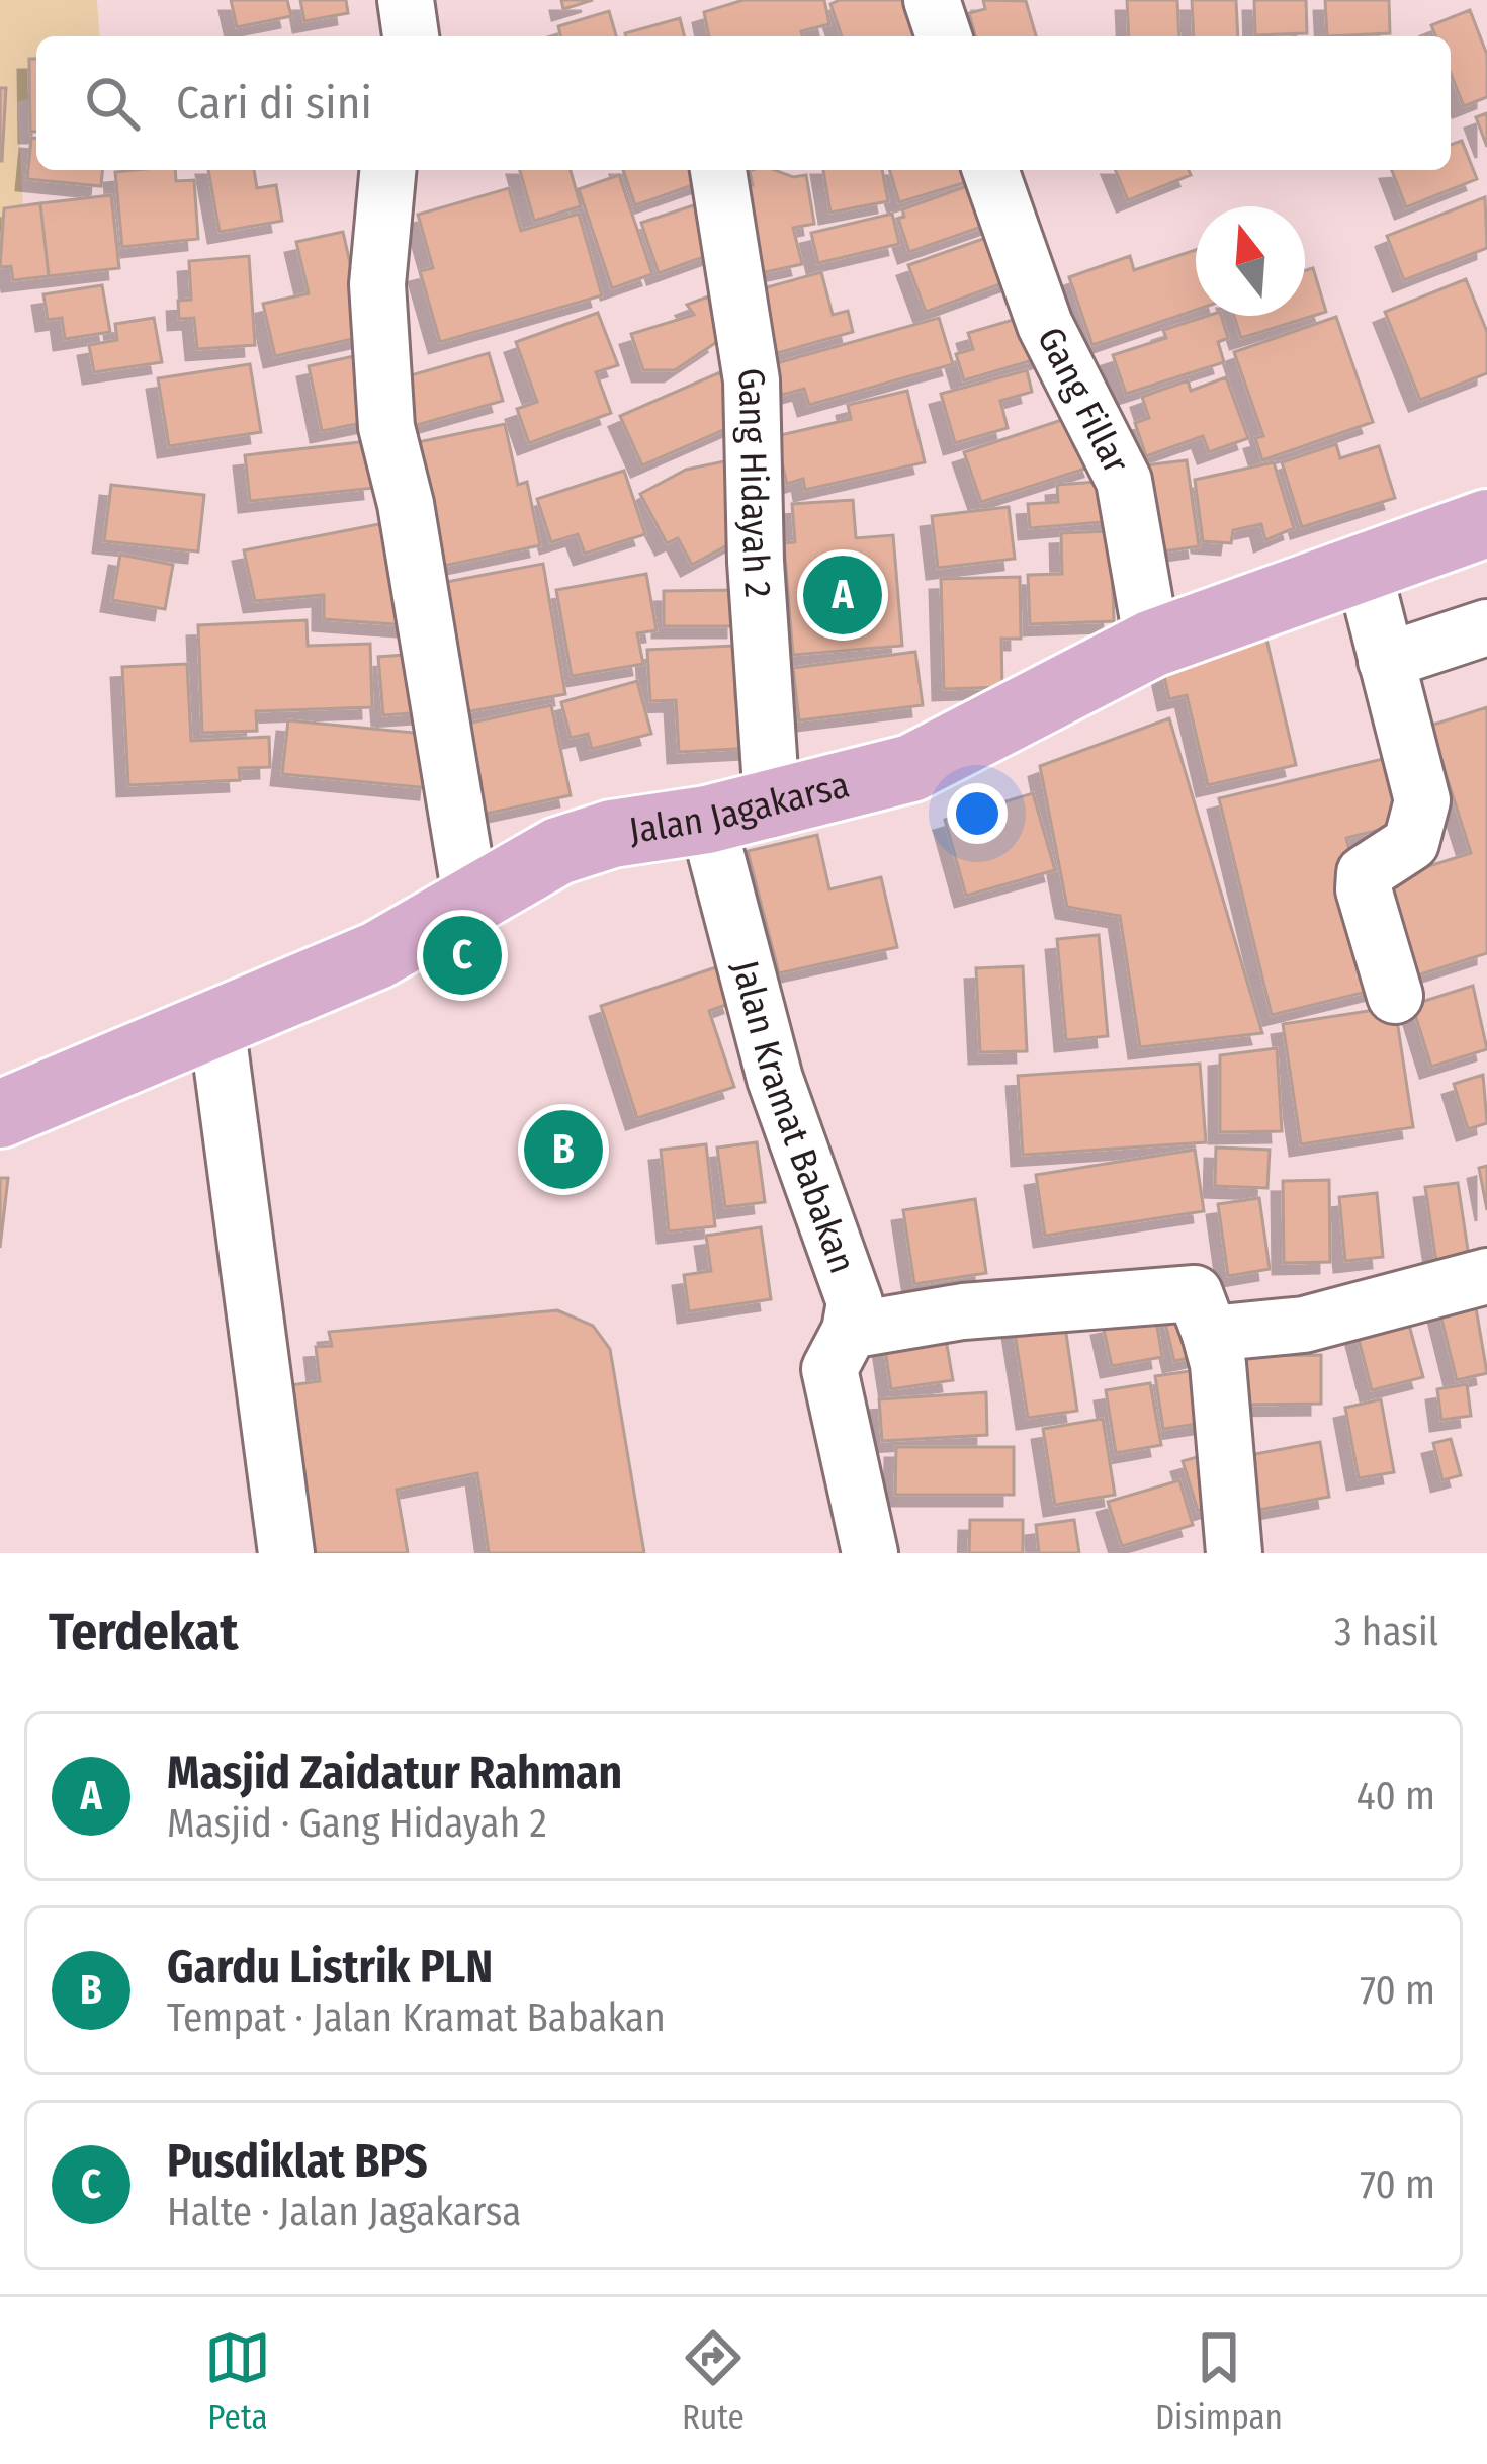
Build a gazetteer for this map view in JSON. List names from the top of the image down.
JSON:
{
  "streets": {
    "main road": ["Jalan Jagakarsa"],
    "street": ["Gang Fillar", "Gang Hidayah 2", "Jalan Kramat Babakan"]
  },
  "crossings": [
    ["Gang Fillar", "Jalan Jagakarsa"],
    ["Gang Hidayah 2", "Jalan Jagakarsa"],
    ["Jalan Jagakarsa", "Jalan Kramat Babakan"]
  ],
  "north": "top",
  "page": {
    "search": "Cari di sini",
    "pins": ["A", "C", "B"],
    "heading": ["Terdekat", "3 hasil"],
    "list": [
      {
        "mark": "A",
        "name": "Masjid Zaidatur Rahman",
        "note": "Masjid · Gang Hidayah 2",
        "value": "40 m"
      },
      {
        "mark": "B",
        "name": "Gardu Listrik PLN",
        "note": "Tempat · Jalan Kramat Babakan",
        "value": "70 m"
      },
      {
        "mark": "C",
        "name": "Pusdiklat BPS",
        "note": "Halte · Jalan Jagakarsa",
        "value": "70 m"
      }
    ],
    "nav": ["Peta", "Rute", "Disimpan"]
  }
}
